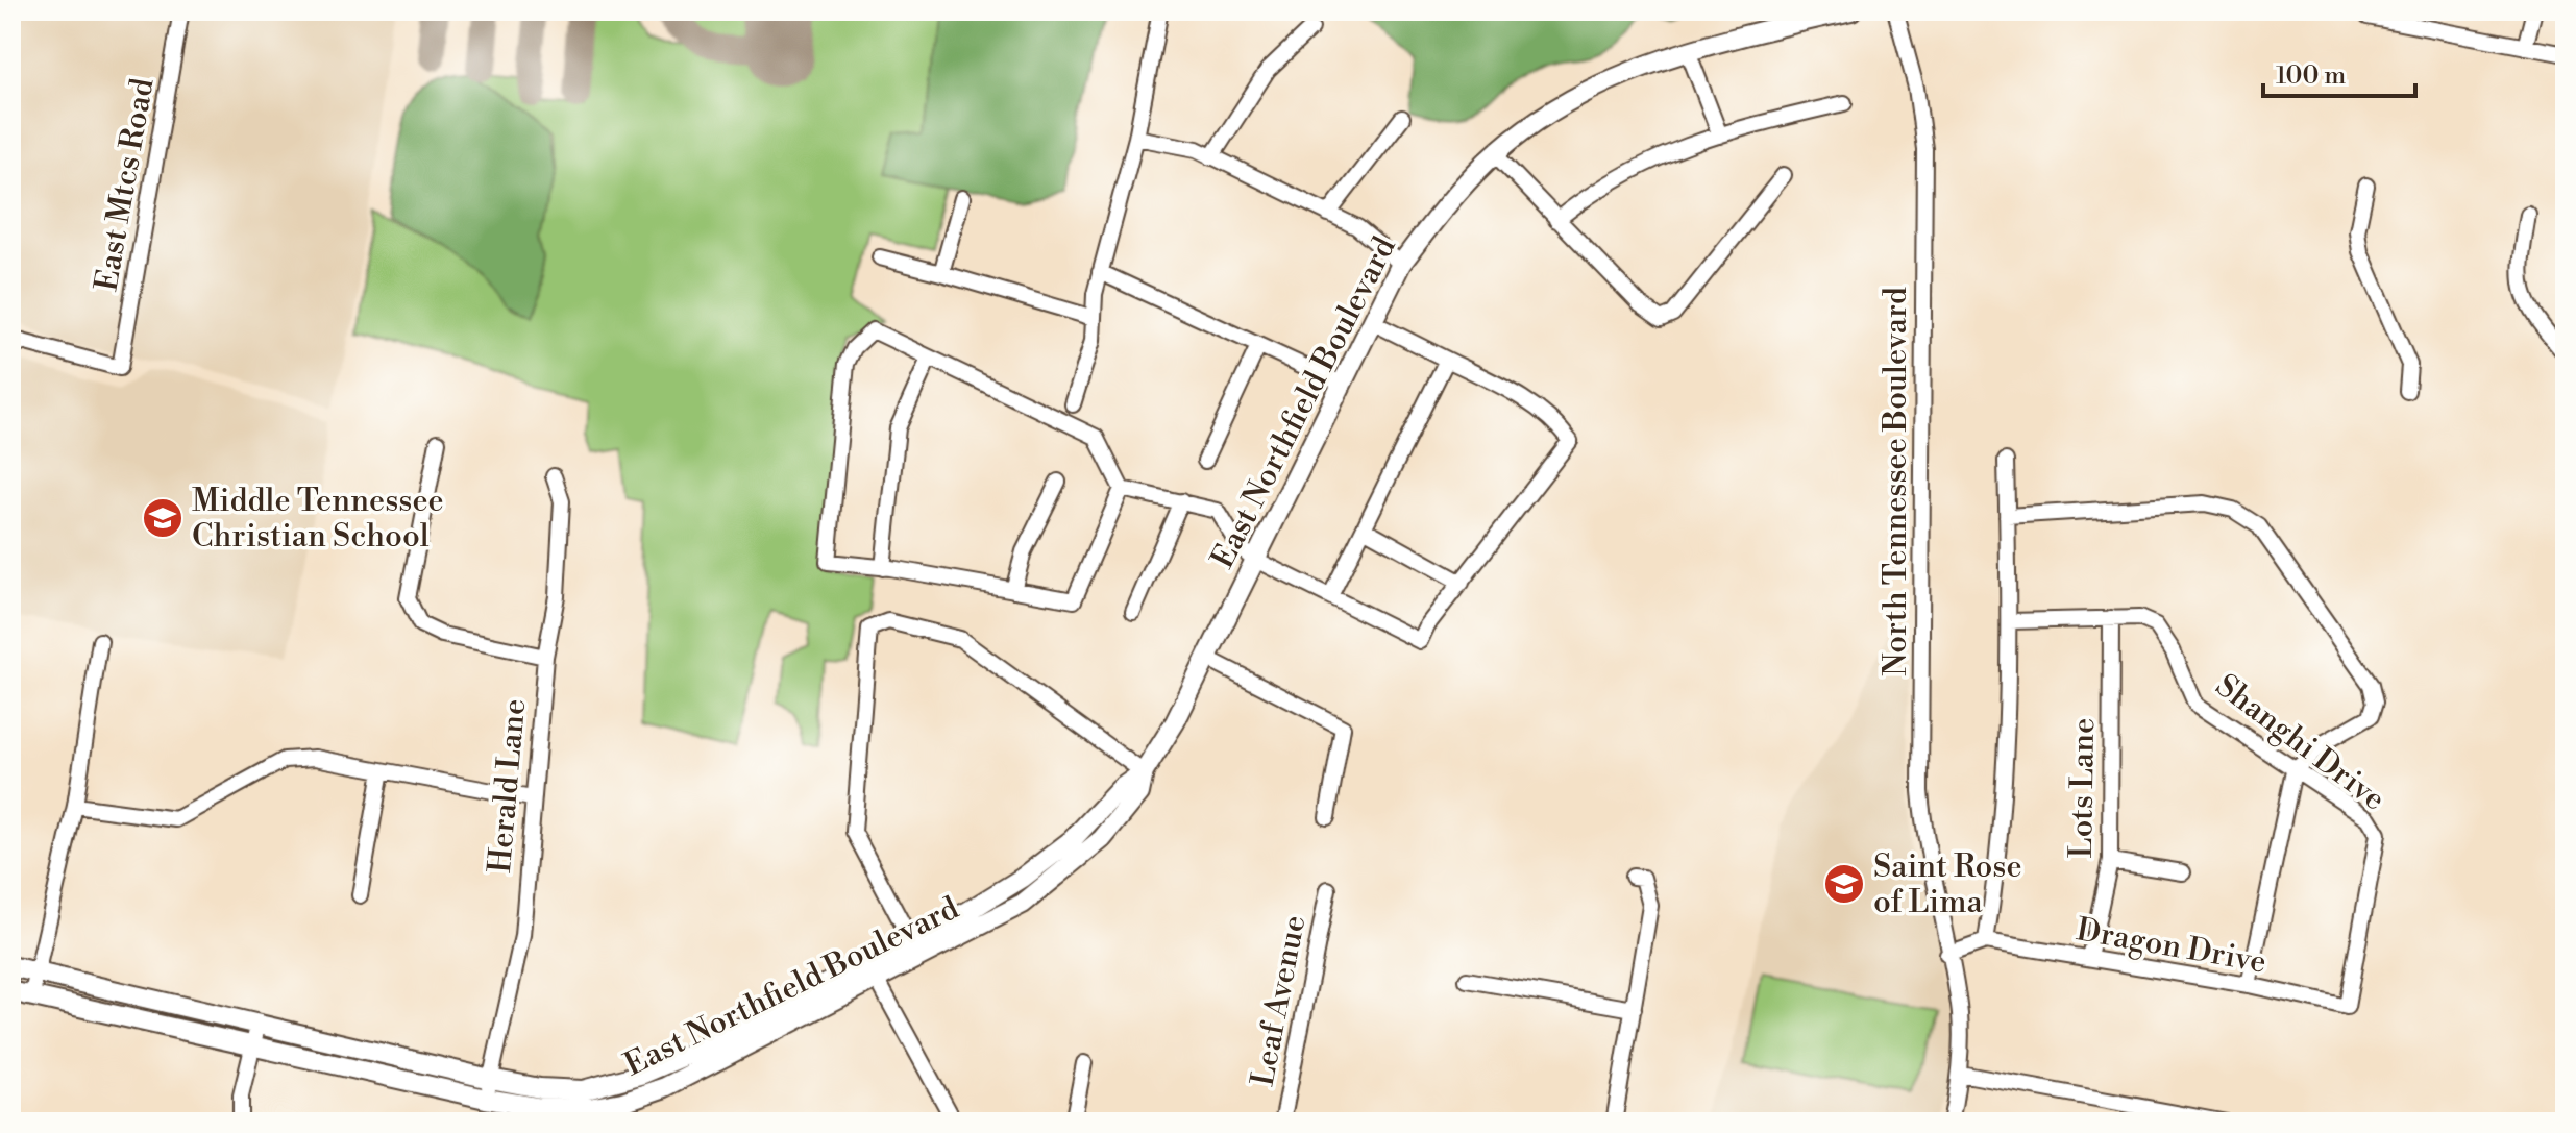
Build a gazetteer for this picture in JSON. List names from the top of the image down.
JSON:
{
  "streets": {
    "main road": ["East Northfield Boulevard"],
    "street": [
      "East Mtcs Road",
      "North Tennessee Boulevard",
      "Shanghi Drive",
      "Herald Lane",
      "Lots Lane",
      "Dragon Drive",
      "Leaf Avenue"
    ]
  },
  "crossings": [
    ["East Northfield Boulevard", "Herald Lane"],
    ["Shanghi Drive", "Lots Lane"],
    ["Shanghi Drive", "Dragon Drive"],
    ["Lots Lane", "Dragon Drive"]
  ],
  "places": {
    "school or university": ["Middle Tennessee Christian School", "Saint Rose of Lima"]
  },
  "scale_bar": "100 m"
}
